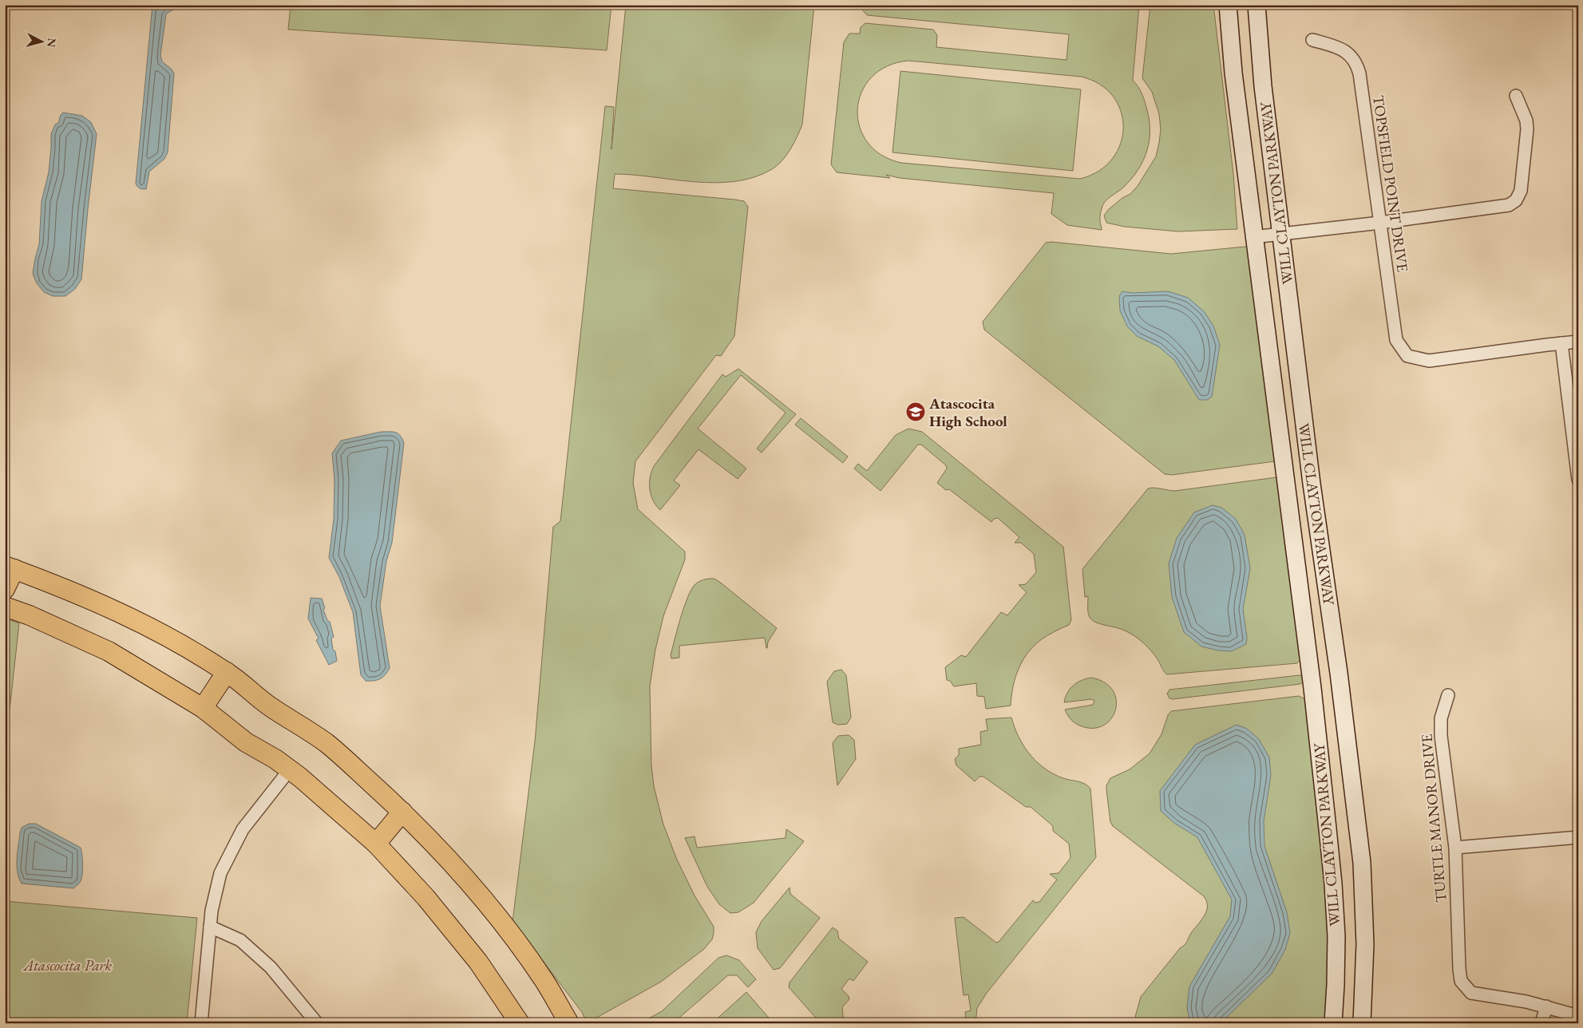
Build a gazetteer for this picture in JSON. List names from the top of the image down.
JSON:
{
  "streets": {
    "main road": ["WILL CLAYTON PARKWAY"],
    "street": ["TOPSFIELD POINT DRIVE", "TURTLE MANOR DRIVE"]
  },
  "parks": ["Atascocita Park"],
  "places": {
    "school or university": ["Atascocita High School"]
  },
  "north": "right"
}
